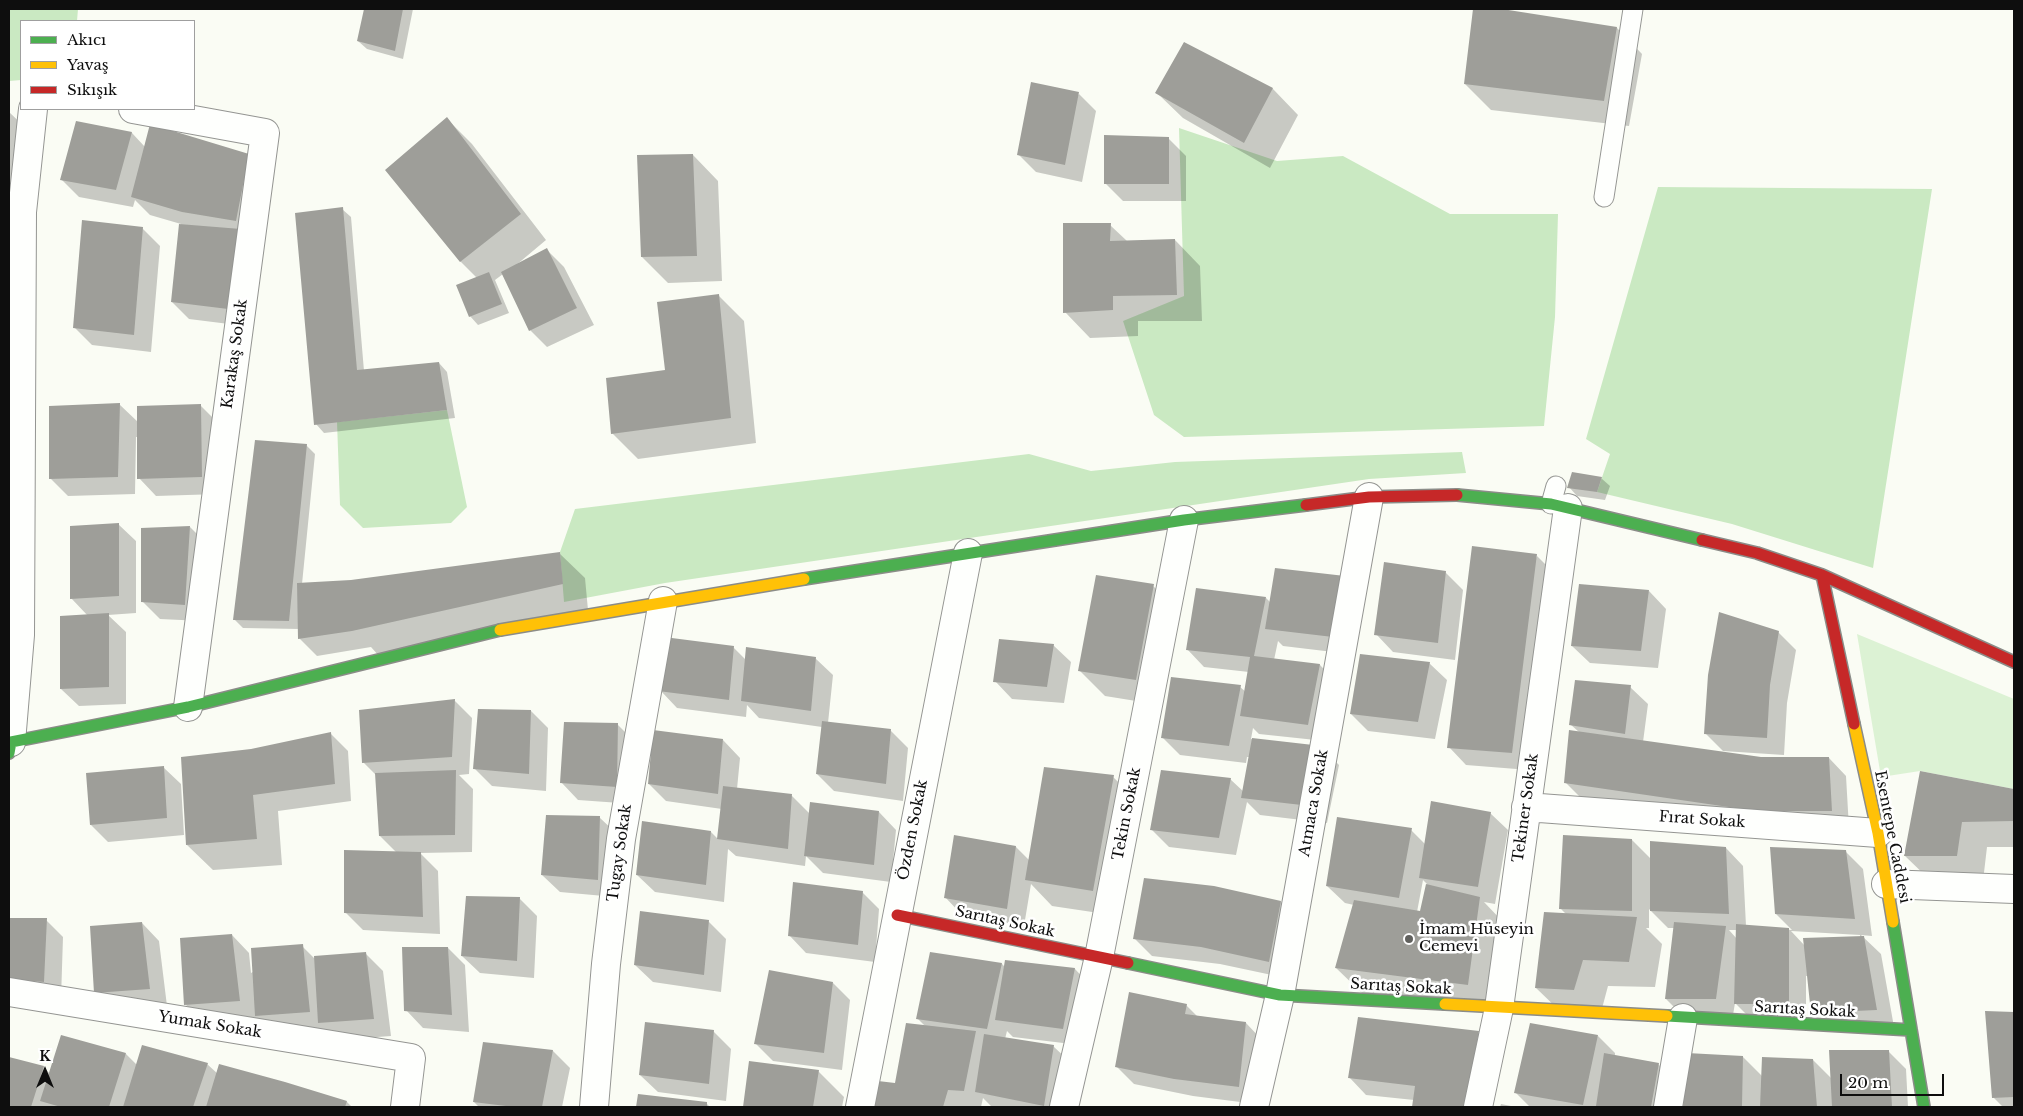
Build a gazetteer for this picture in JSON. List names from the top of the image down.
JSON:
{
  "streets": {
    "street": [
      "Karakaş Sokak",
      "Atmaca Sokak",
      "Tekiner Sokak",
      "Tekin Sokak",
      "Fırat Sokak",
      "Özden Sokak",
      "Esentepe Caddesi",
      "Tugay Sokak",
      "Sarıtaş Sokak",
      "Yumak Sokak"
    ]
  },
  "crossings": [
    ["Atmaca Sokak", "Sarıtaş Sokak"],
    ["Tekiner Sokak", "Fırat Sokak"],
    ["Tekiner Sokak", "Sarıtaş Sokak"],
    ["Tekin Sokak", "Sarıtaş Sokak"],
    ["Fırat Sokak", "Esentepe Caddesi"],
    ["Özden Sokak", "Sarıtaş Sokak"],
    ["Esentepe Caddesi", "Sarıtaş Sokak"]
  ],
  "places": ["İmam Hüseyin Cemevi"],
  "legend": ["Akıcı", "Yavaş", "Sıkışık"],
  "scale_bar": "20 m",
  "north": "top"
}
